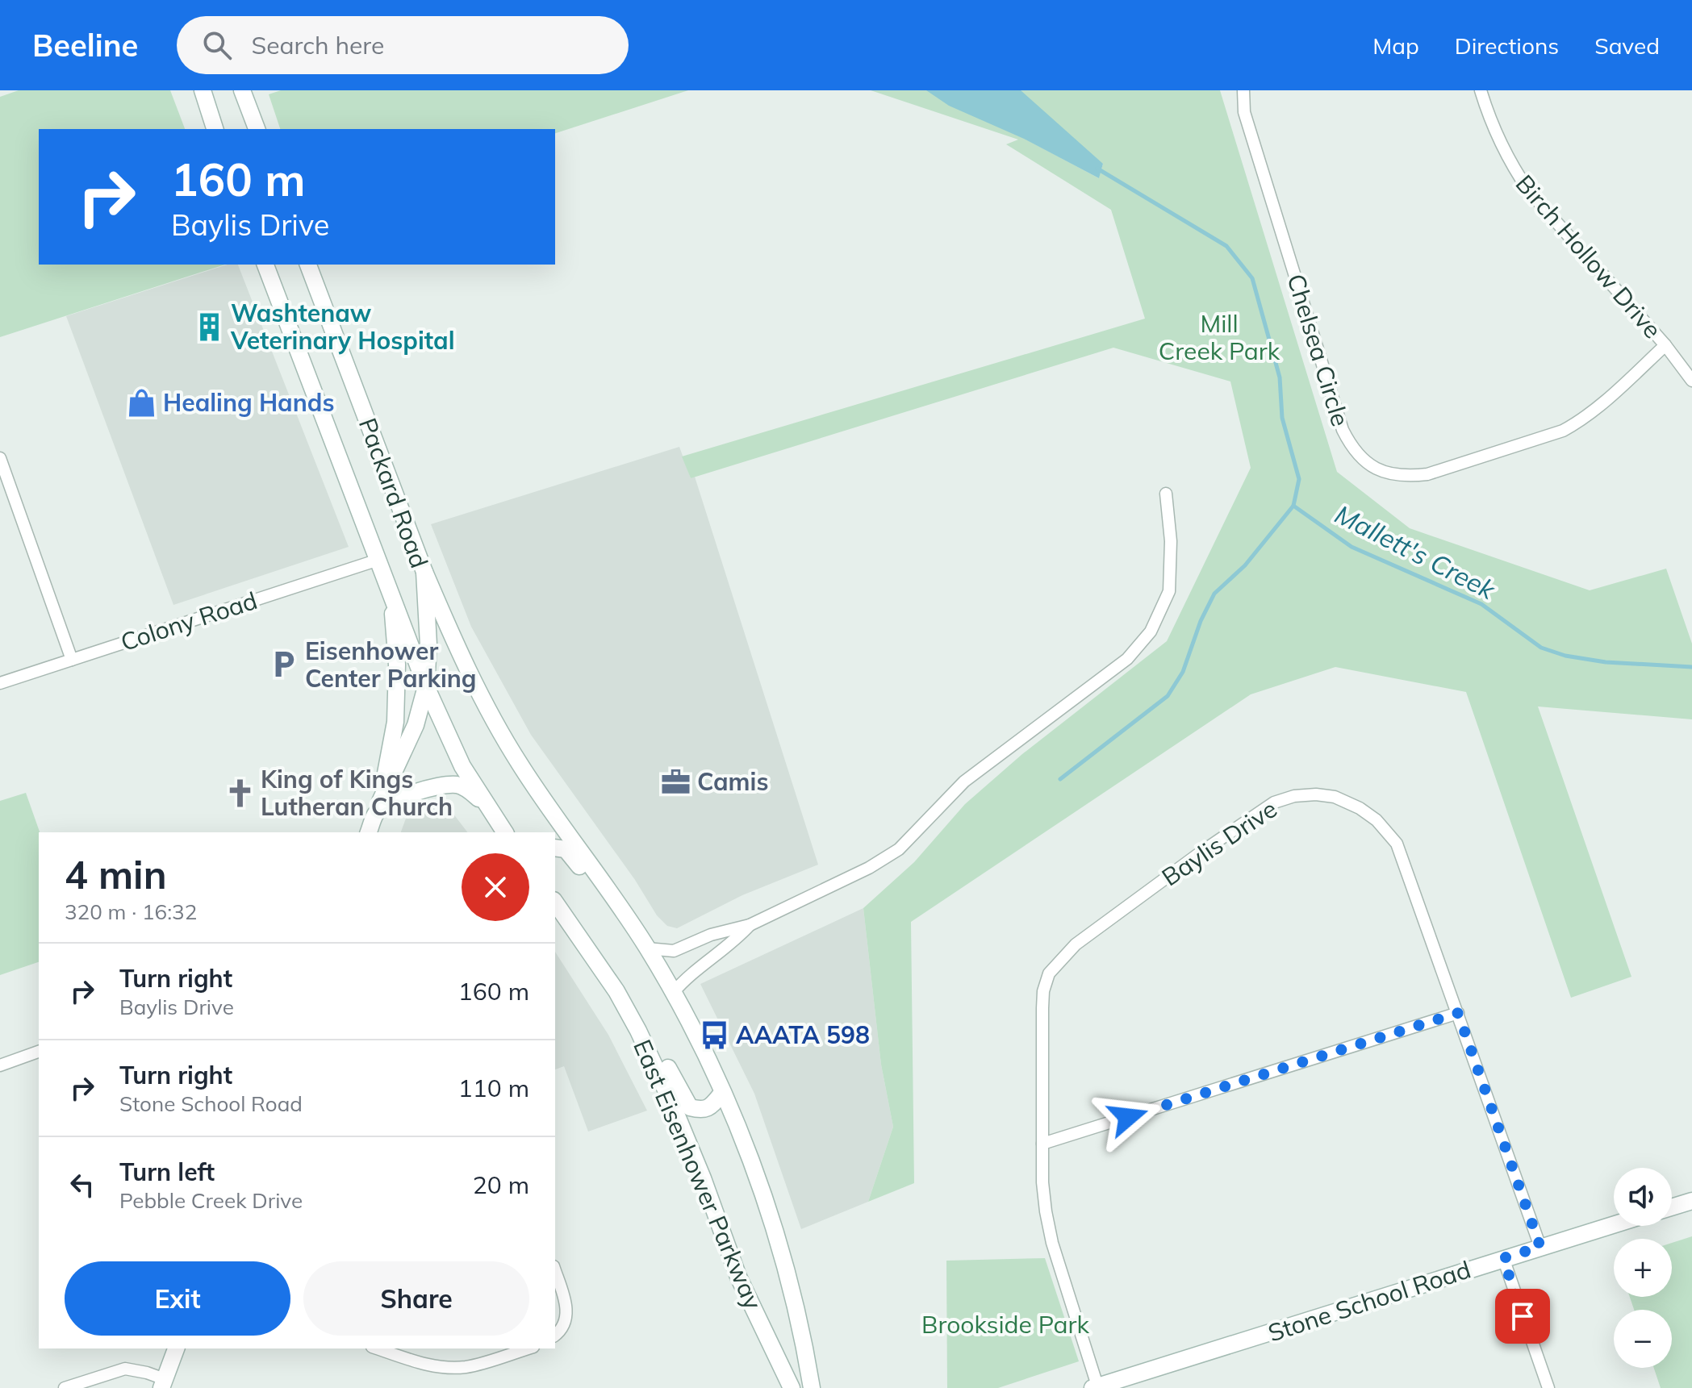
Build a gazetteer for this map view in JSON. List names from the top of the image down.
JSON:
{
  "streets": {
    "main road": ["Packard Road", "East Eisenhower Parkway", "Stone School Road"],
    "street": [
      "Birch Hollow Drive",
      "Chelsea Circle",
      "Colony Road",
      "Baylis Drive"
    ]
  },
  "crossings": [
    ["Birch Hollow Drive", "Chelsea Circle"],
    ["Packard Road", "Colony Road"],
    ["Packard Road", "East Eisenhower Parkway"],
    ["Baylis Drive", "Stone School Road"]
  ],
  "water": ["Mallett's Creek"],
  "parks": ["Mill Creek Park", "Brookside Park"],
  "places": {
    "building": ["Washtenaw Veterinary Hospital"],
    "shop": ["Healing Hands"],
    "parking": ["Eisenhower Center Parking"],
    "office": ["Camis"],
    "church": ["King of Kings Lutheran Church"],
    "bus stop": ["AAATA 598"]
  },
  "page": {
    "header": "Beeline",
    "search": "Search here",
    "nav": ["Map", "Directions", "Saved"],
    "turn": ["160 m", "Baylis Drive"],
    "heading": ["4 min", "320 m · 16:32"],
    "list": [
      {
        "name": "Turn right",
        "note": "Baylis Drive",
        "value": "160 m"
      },
      {
        "name": "Turn right",
        "note": "Stone School Road",
        "value": "110 m"
      },
      {
        "name": "Turn left",
        "note": "Pebble Creek Drive",
        "value": "20 m"
      }
    ],
    "map_buttons": ["+", "−"],
    "buttons": ["Exit", "Share"]
  }
}
